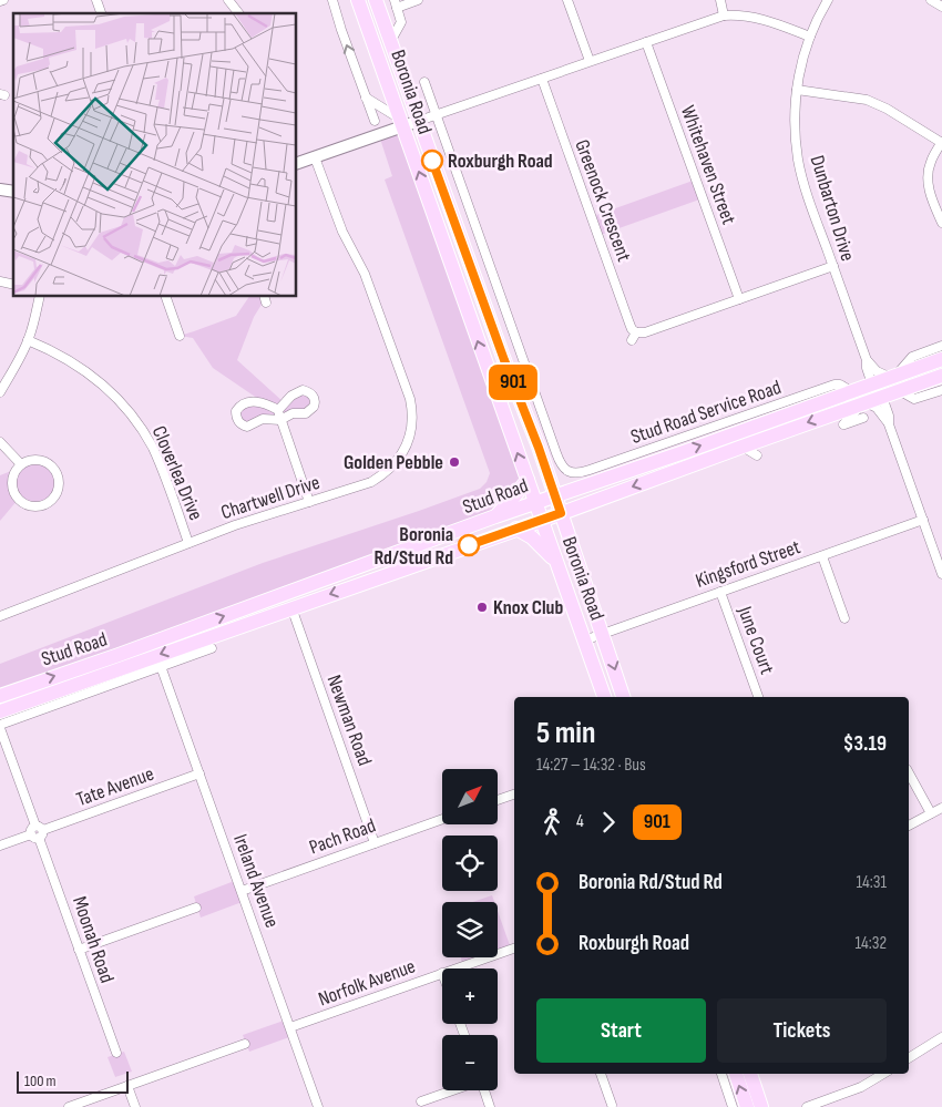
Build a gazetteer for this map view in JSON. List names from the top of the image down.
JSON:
{
  "streets": {
    "main road": ["Boronia Road", "Stud Road"],
    "street": [
      "Whitehaven Street",
      "Greenock Crescent",
      "Dunbarton Drive",
      "Stud Road Service Road",
      "Cloverlea Drive",
      "Chartwell Drive",
      "Kingsford Street",
      "June Court",
      "Newman Road",
      "Tate Avenue",
      "Pach Road",
      "Ireland Avenue",
      "Moonah Road",
      "Norfolk Avenue"
    ]
  },
  "crossings": [
    ["Boronia Road", "Stud Road"],
    ["Boronia Road", "Kingsford Street"],
    ["Whitehaven Street", "Greenock Crescent"],
    ["Greenock Crescent", "Dunbarton Drive"],
    ["Dunbarton Drive", "Stud Road"],
    ["Stud Road Service Road", "Stud Road"],
    ["Cloverlea Drive", "Chartwell Drive"],
    ["Stud Road", "Newman Road"],
    ["Kingsford Street", "June Court"],
    ["Newman Road", "Pach Road"],
    ["Tate Avenue", "Ireland Avenue"],
    ["Tate Avenue", "Moonah Road"],
    ["Pach Road", "Ireland Avenue"],
    ["Ireland Avenue", "Norfolk Avenue"]
  ],
  "places": [
    "Roxburgh Road",
    "Golden Pebble",
    "Boronia Rd/Stud Rd",
    "Knox Club"
  ],
  "lines": ["bus line 901"],
  "scale_bar": "100 m",
  "north": "top right",
  "page": {
    "on_map": "901",
    "heading": ["5 min", "14:27 – 14:32 · Bus", "$3.19"],
    "map_buttons": ["+", "−"],
    "legs": ["4", "901"],
    "list": [
      {
        "name": "Boronia Rd/Stud Rd",
        "value": "14:31"
      },
      {
        "name": "Roxburgh Road",
        "value": "14:32"
      }
    ],
    "buttons": ["Start", "Tickets"],
    "scale": "100 m"
  }
}
